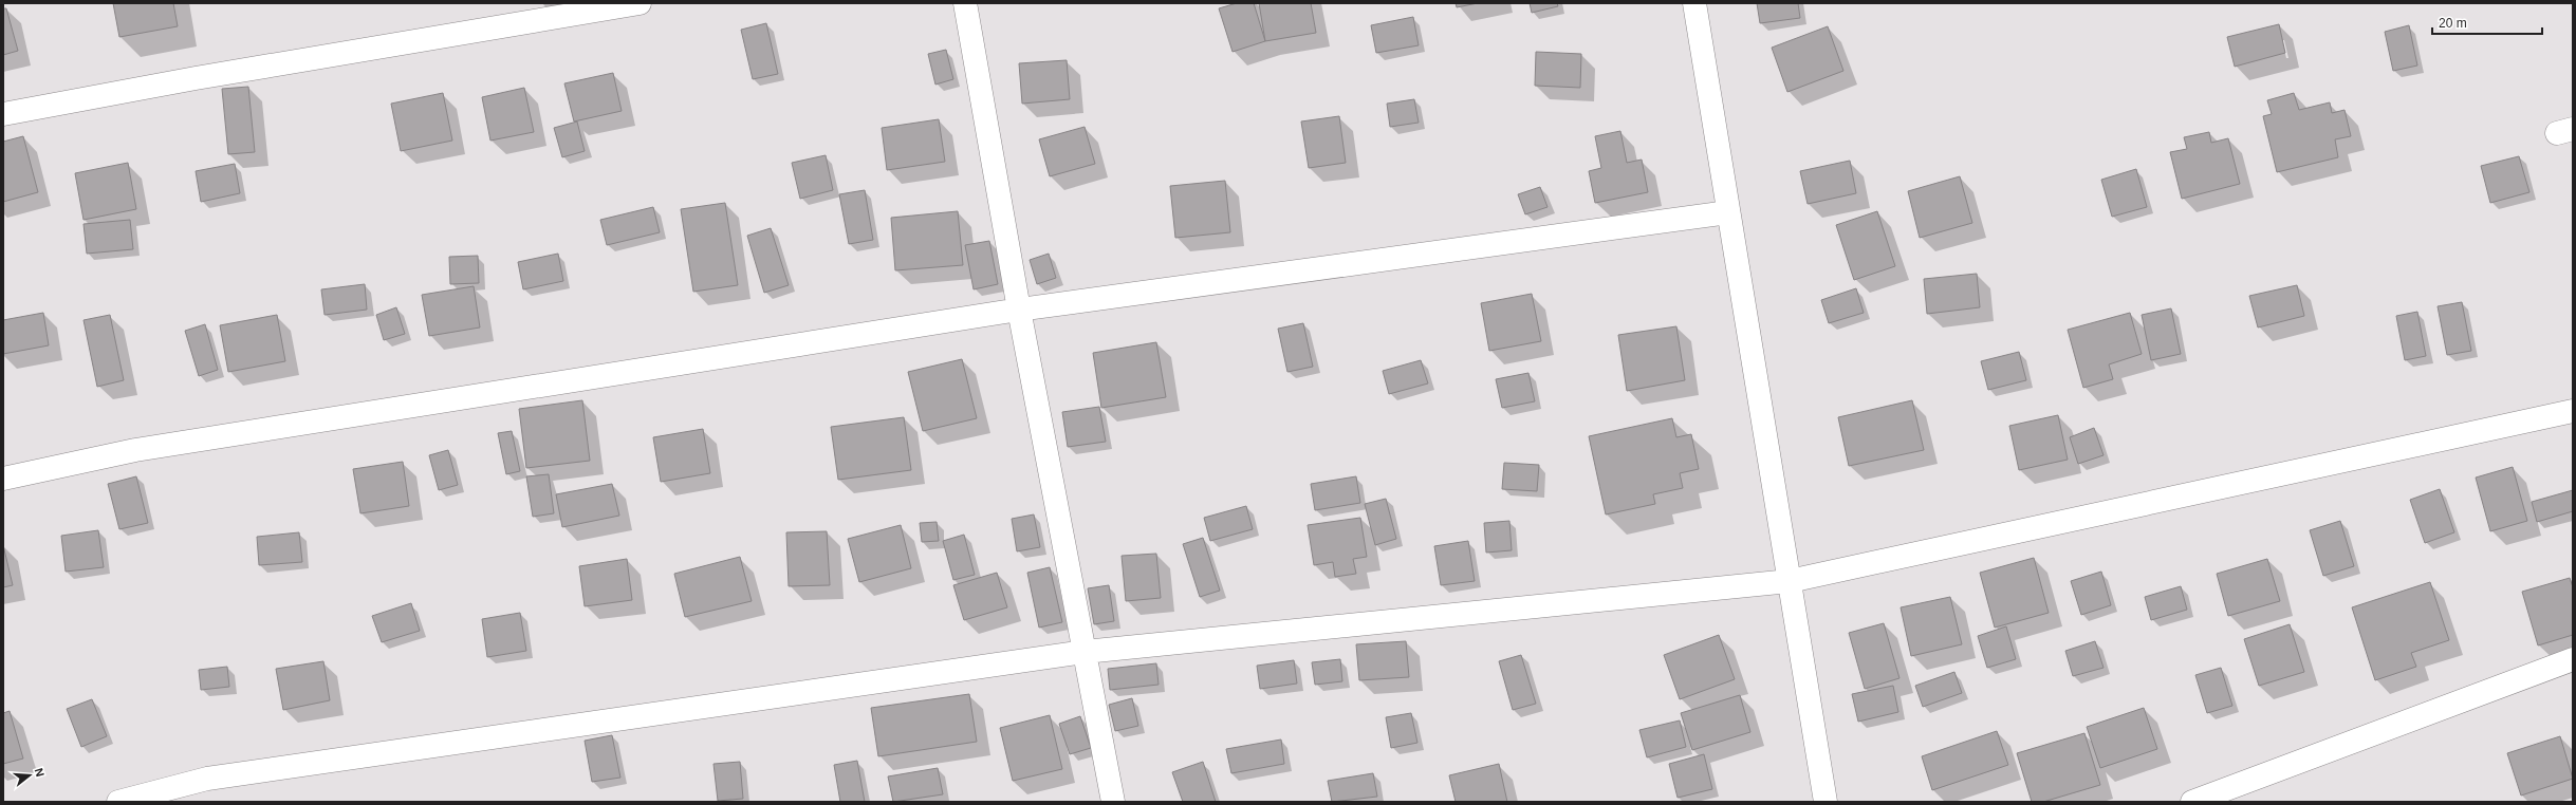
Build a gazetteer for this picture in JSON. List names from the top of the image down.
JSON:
{
  "scale_bar": "20 m",
  "north": "right"
}
